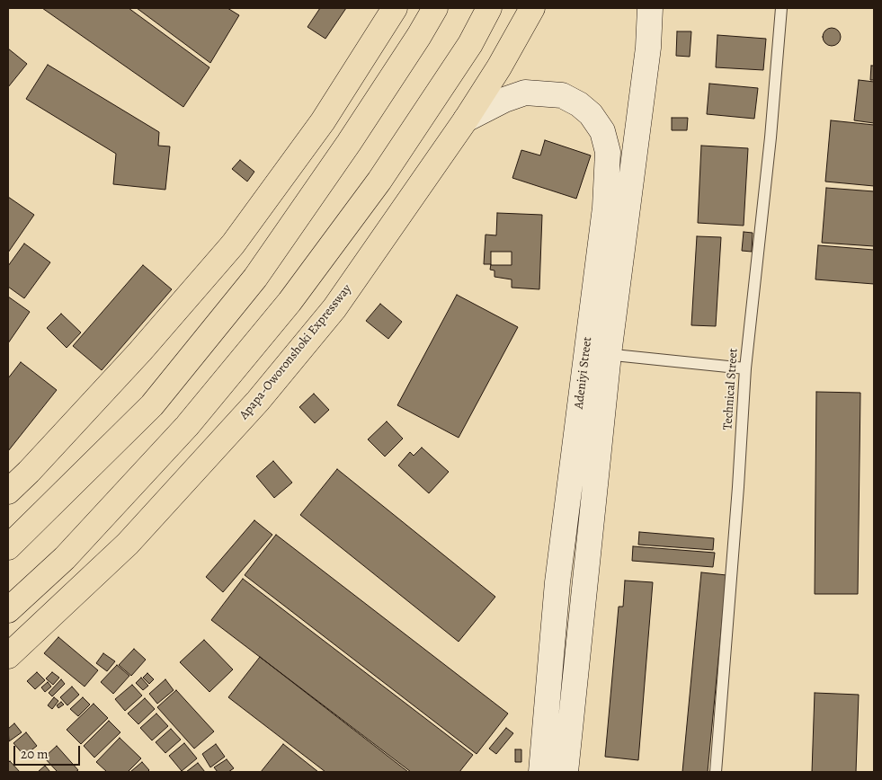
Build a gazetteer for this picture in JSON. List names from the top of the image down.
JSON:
{
  "streets": {
    "main road": ["Apapa-Oworonshoki Expressway"],
    "street": ["Adeniyi Street"],
    "lane": ["Technical Street"]
  },
  "crossings": [
    ["Apapa-Oworonshoki Expressway", "Adeniyi Street"]
  ],
  "scale_bar": "20 m"
}
